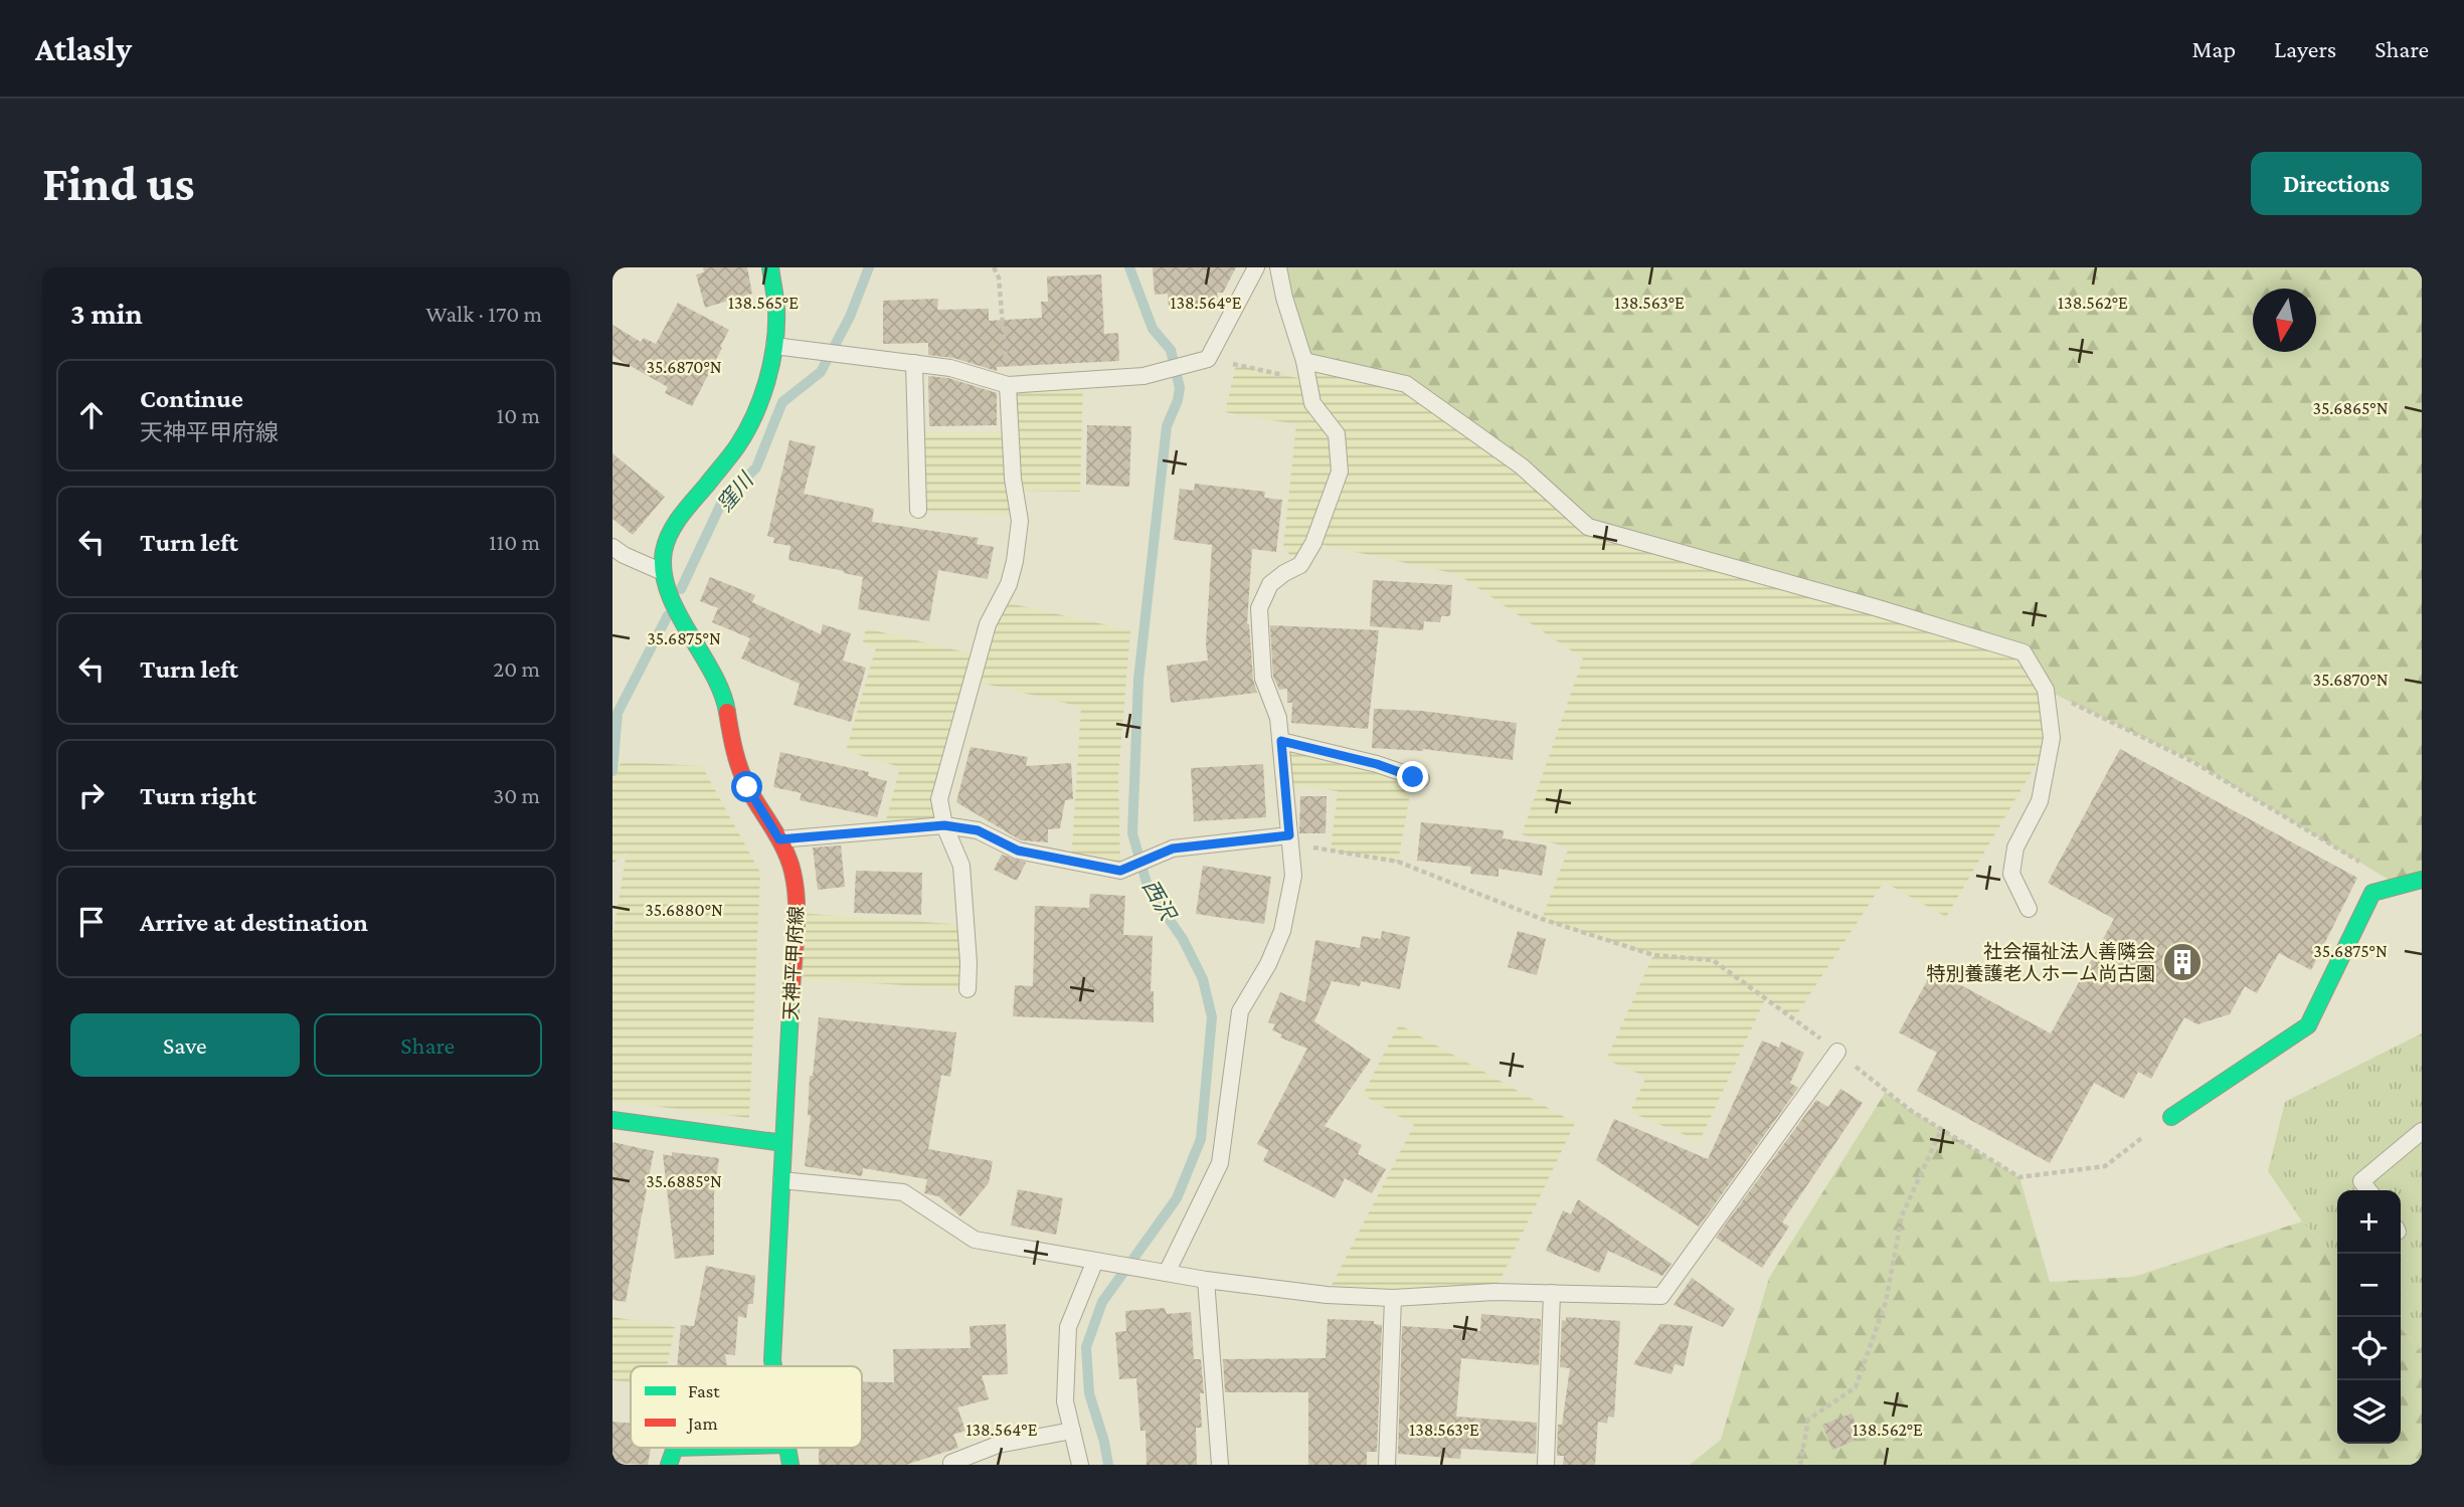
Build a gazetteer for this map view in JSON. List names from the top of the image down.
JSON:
{
  "streets": {
    "main road": ["天神平甲府線"]
  },
  "water": ["窪川", "西沢"],
  "places": {
    "building": ["社会福祉法人善隣会 特別養護老人ホーム尚古園"]
  },
  "legend": ["Fast", "Jam"],
  "north": "bottom",
  "page": {
    "header": "Atlasly",
    "nav": ["Map", "Layers", "Share"],
    "buttons": [
      "Directions",
      ["Save", "Share"]
    ],
    "title": "Find us",
    "heading": ["3 min", "Walk · 170 m"],
    "list": [
      ["Continue", "天神平甲府線", "10 m"],
      ["Turn left", "110 m"],
      ["Turn left", "20 m"],
      ["Turn right", "30 m"],
      "Arrive at destination"
    ],
    "map_buttons": ["+", "−"]
  },
  "coordinates": [
    "138.564°E",
    "138.563°E",
    "138.562°E",
    "138.565°E",
    "35.6870°N",
    "35.6865°N",
    "35.6875°N",
    "35.6880°N",
    "35.6885°N"
  ]
}
